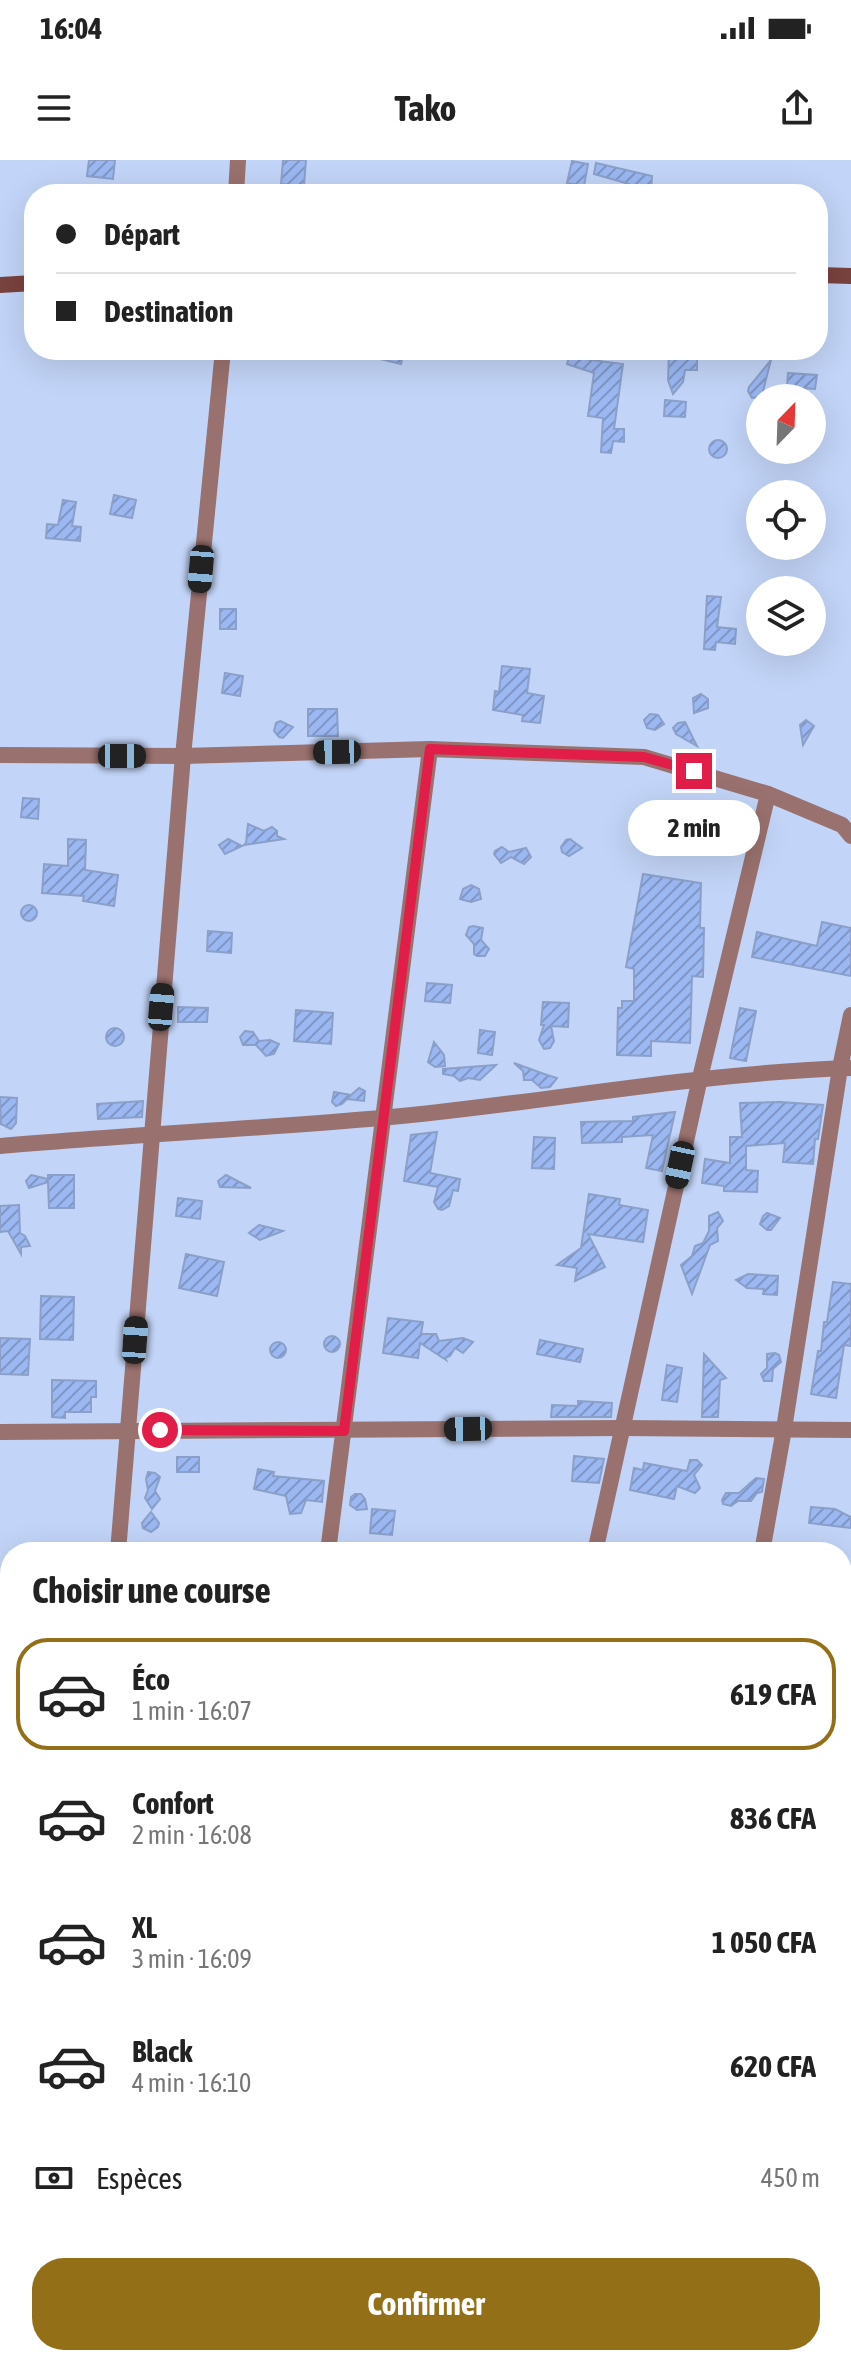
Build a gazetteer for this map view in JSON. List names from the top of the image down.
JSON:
{
  "north": "top right",
  "page": {
    "status": "16:04",
    "header": "Tako",
    "banner": ["Départ", "Destination"],
    "bubble": "2 min",
    "heading": "Choisir une course",
    "list": [
      {
        "name": "Éco",
        "note": "1 min · 16:07",
        "value": "619 CFA"
      },
      {
        "name": "Confort",
        "note": "2 min · 16:08",
        "value": "836 CFA"
      },
      {
        "name": "XL",
        "note": "3 min · 16:09",
        "value": "1 050 CFA"
      },
      {
        "name": "Black",
        "note": "4 min · 16:10",
        "value": "620 CFA"
      }
    ],
    "pay": ["Espèces", "450 m"],
    "buttons": "Confirmer"
  }
}
